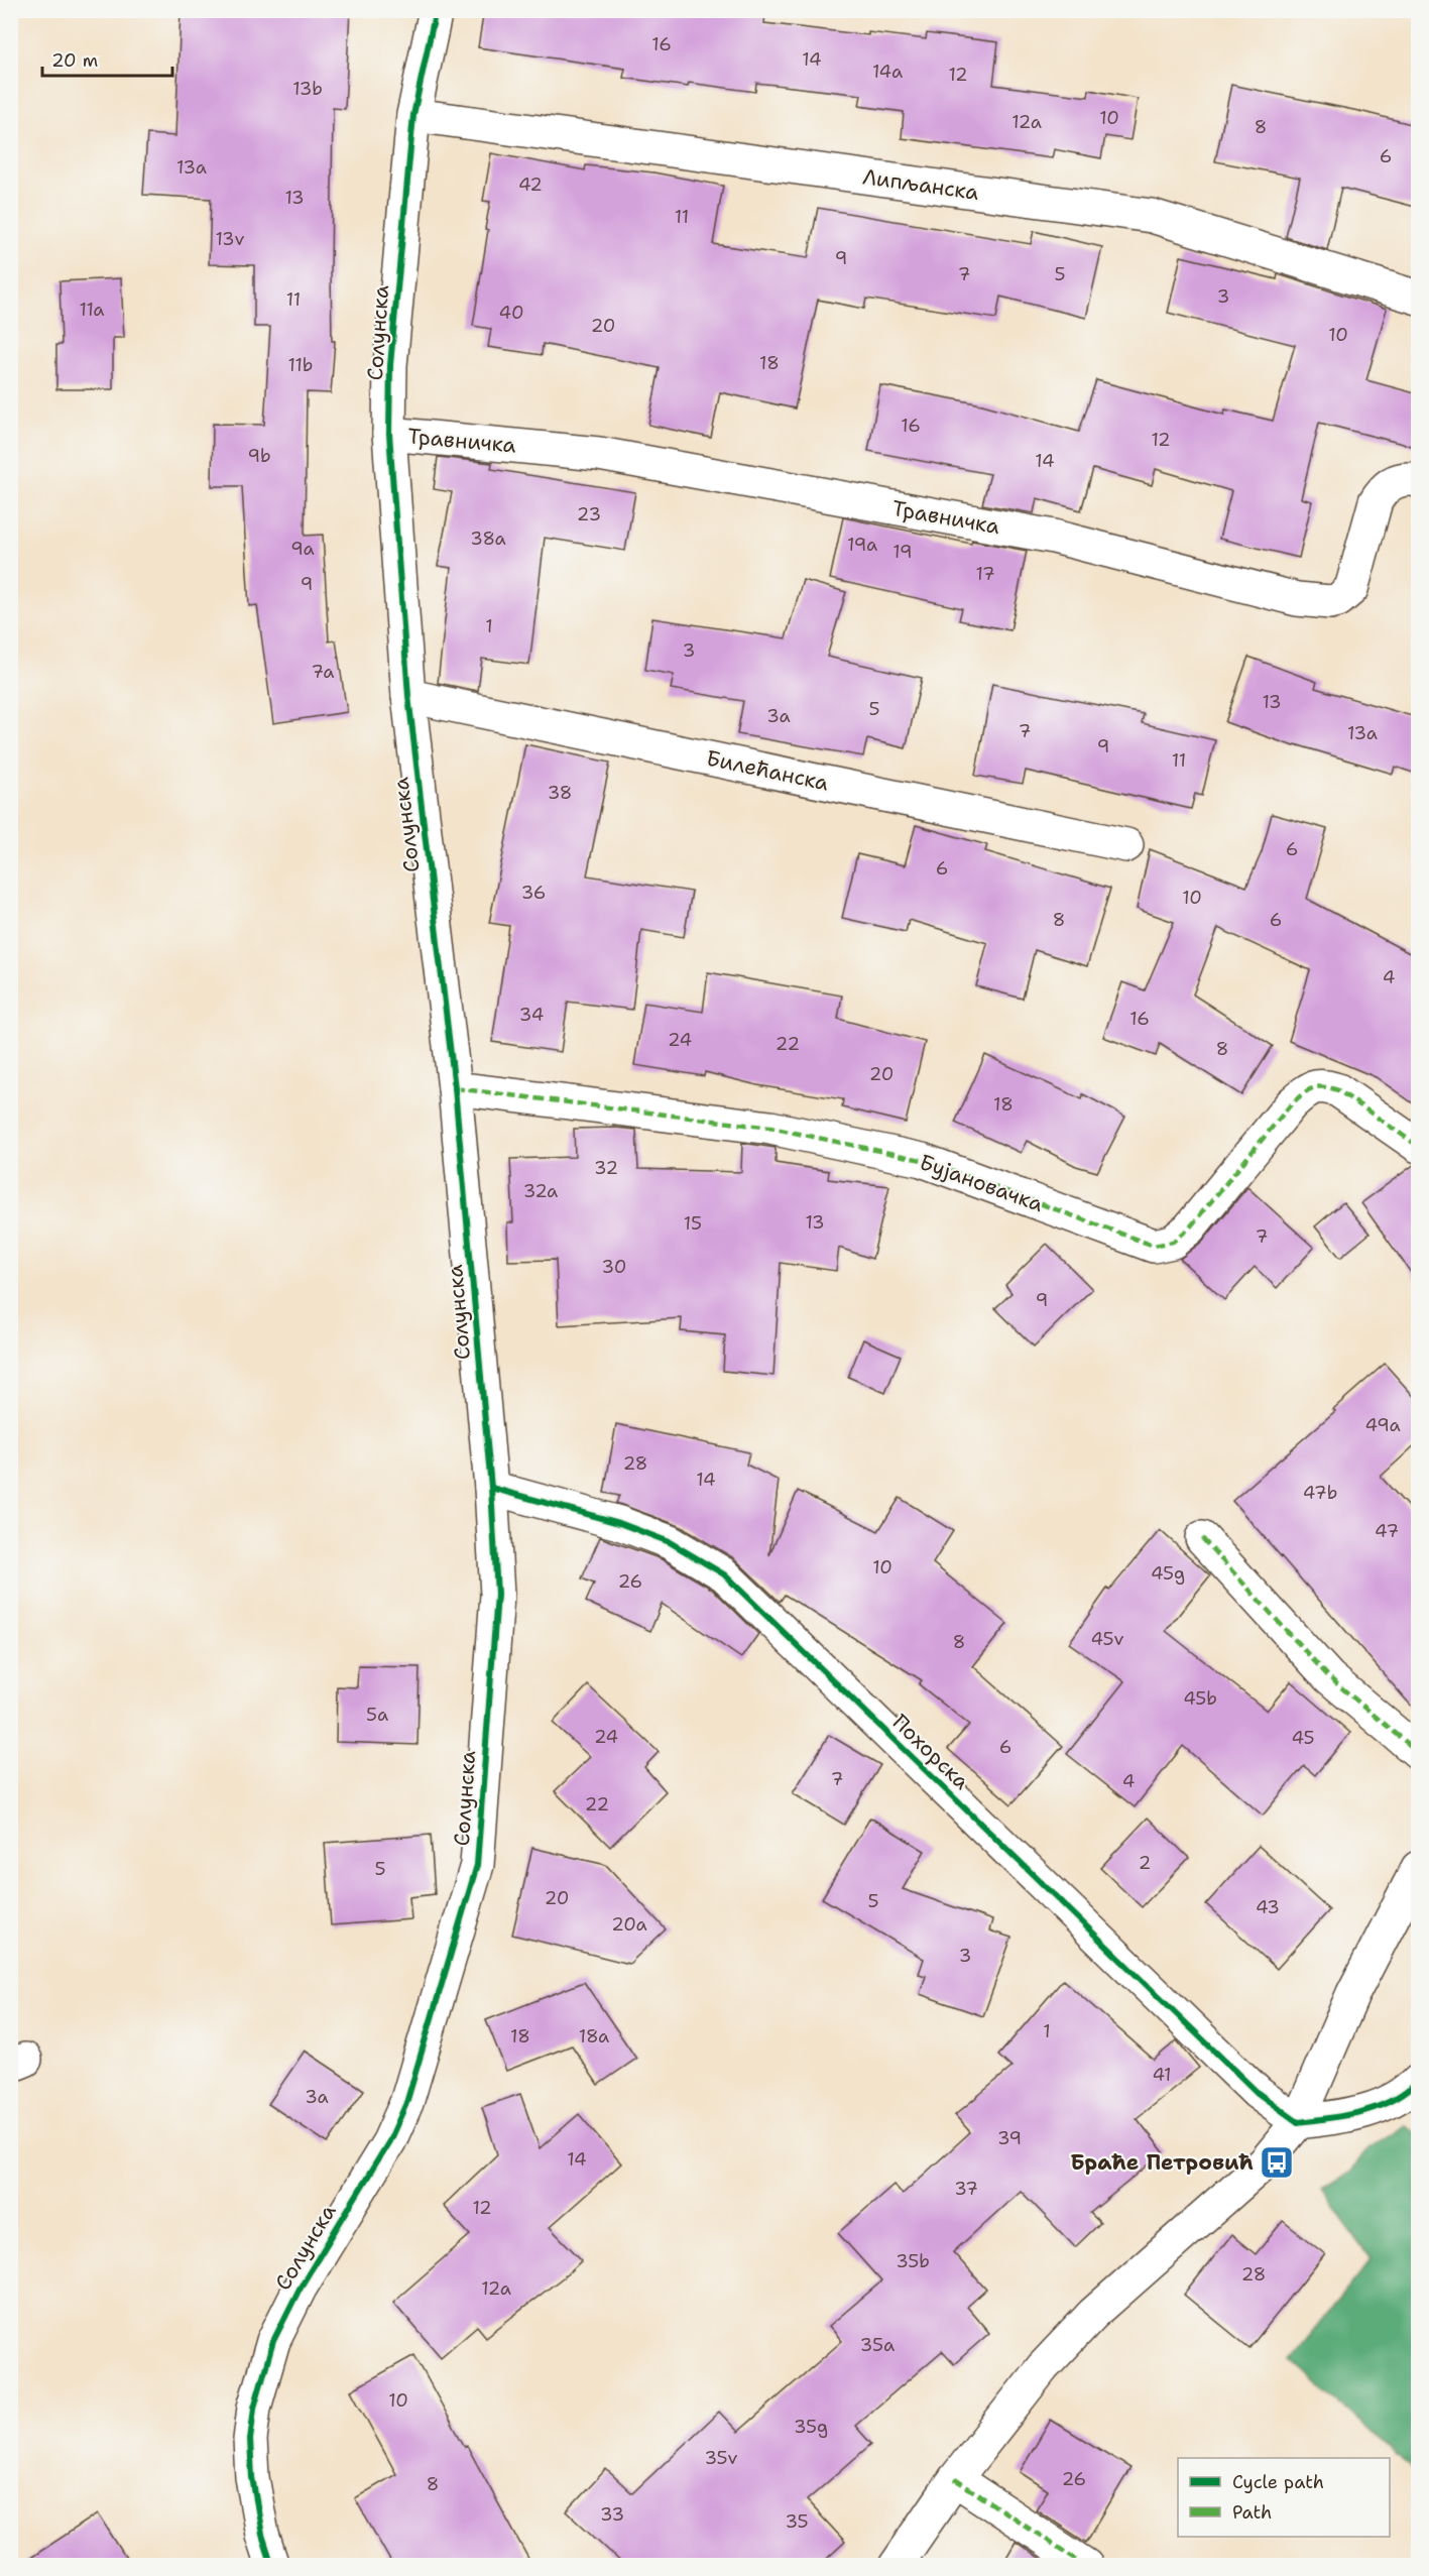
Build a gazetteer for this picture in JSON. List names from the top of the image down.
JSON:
{
  "streets": {
    "street": [
      "Липљанска",
      "Солунска",
      "Травничка",
      "Билећанска",
      "Бујановачка",
      "Похорска"
    ]
  },
  "crossings": [
    ["Липљанска", "Солунска"],
    ["Солунска", "Травничка"],
    ["Солунска", "Билећанска"],
    ["Солунска", "Бујановачка"],
    ["Солунска", "Похорска"]
  ],
  "places": {
    "bus stop": ["Браће Петровић"]
  },
  "house_numbers": [
    "16",
    "14",
    "14a",
    "12",
    "13b",
    "10",
    "12a",
    "8",
    "6",
    "13a",
    "42",
    "13",
    "11",
    "13v",
    "9",
    "7",
    "5",
    "3",
    "11",
    "11a",
    "40",
    "20",
    "10",
    "18",
    "11b",
    "16",
    "12",
    "9b",
    "14",
    "23",
    "38a",
    "19a",
    "9a",
    "19",
    "17",
    "9",
    "1",
    "3",
    "7a",
    "13",
    "5",
    "3a",
    "7",
    "13a",
    "9",
    "11",
    "38",
    "6",
    "6",
    "36",
    "10",
    "8",
    "6",
    "4",
    "34",
    "16",
    "24",
    "22",
    "8",
    "20",
    "18",
    "32",
    "32a",
    "13",
    "15",
    "7",
    "30",
    "9",
    "49a",
    "28",
    "14",
    "47b",
    "47",
    "10",
    "45g",
    "26",
    "45v",
    "8",
    "45b",
    "5a",
    "24",
    "45",
    "6",
    "7",
    "4",
    "22",
    "2",
    "5",
    "20",
    "5",
    "43",
    "20a",
    "3",
    "1",
    "18",
    "18a",
    "41",
    "3a",
    "39",
    "14",
    "37",
    "12",
    "35b",
    "28",
    "12a",
    "35a",
    "10",
    "35g",
    "35v",
    "26",
    "8",
    "33",
    "35"
  ],
  "legend": ["Cycle path", "Path"],
  "scale_bar": "20 m"
}
